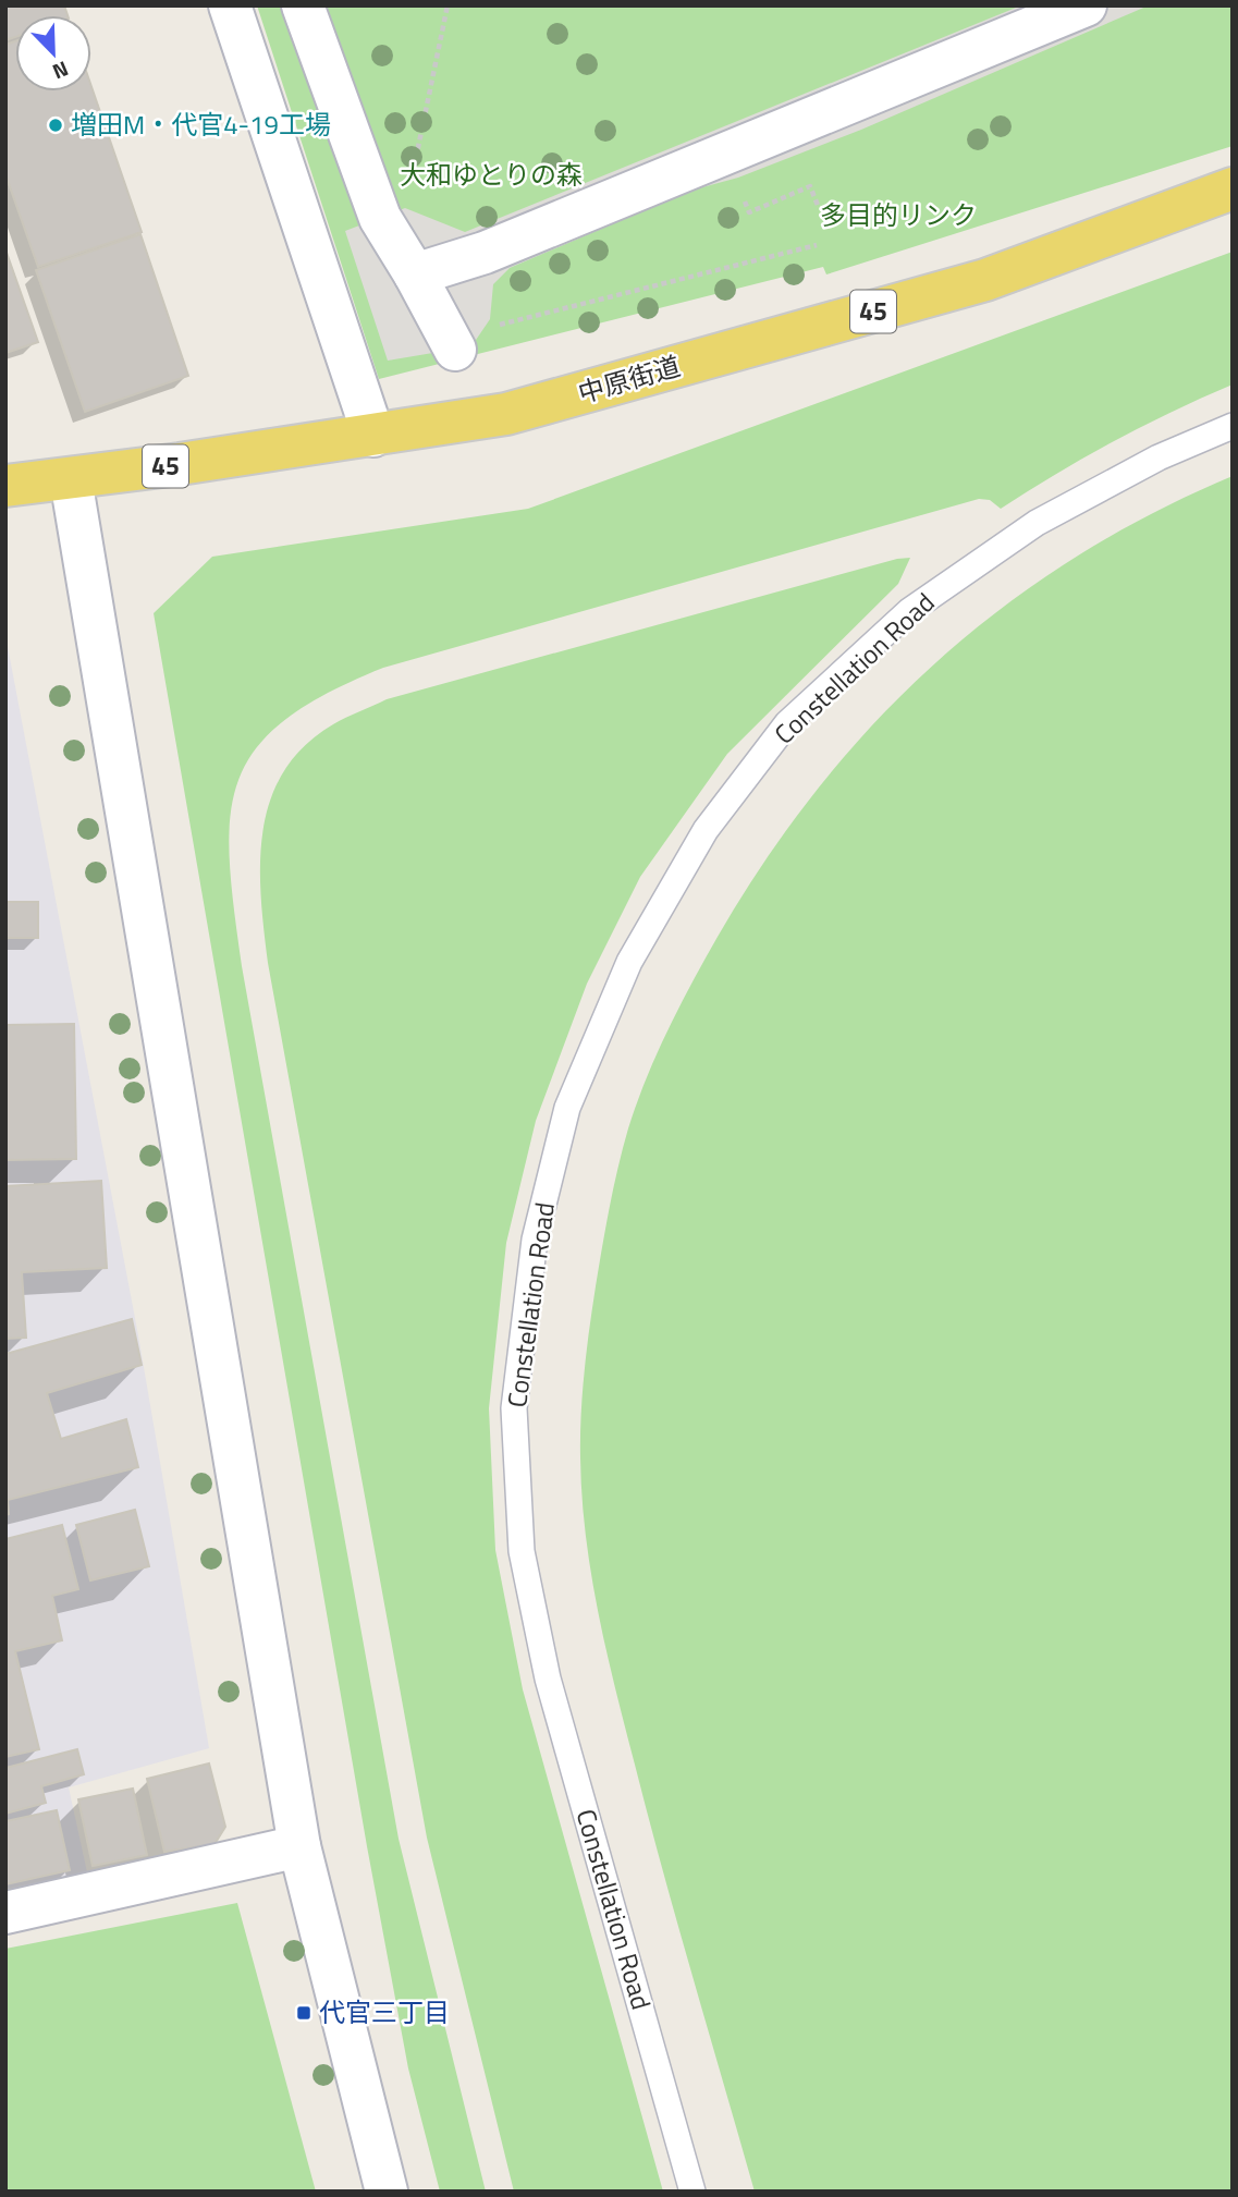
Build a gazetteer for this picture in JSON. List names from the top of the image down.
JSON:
{
  "streets": {
    "main road": ["45", "中原街道"],
    "lane": ["Constellation Road"]
  },
  "parks": ["大和ゆとりの森", "多目的リンク"],
  "places": {
    "other": ["増田M・代官4-19工場"],
    "transit": ["代官三丁目"]
  },
  "north": "bottom right"
}
